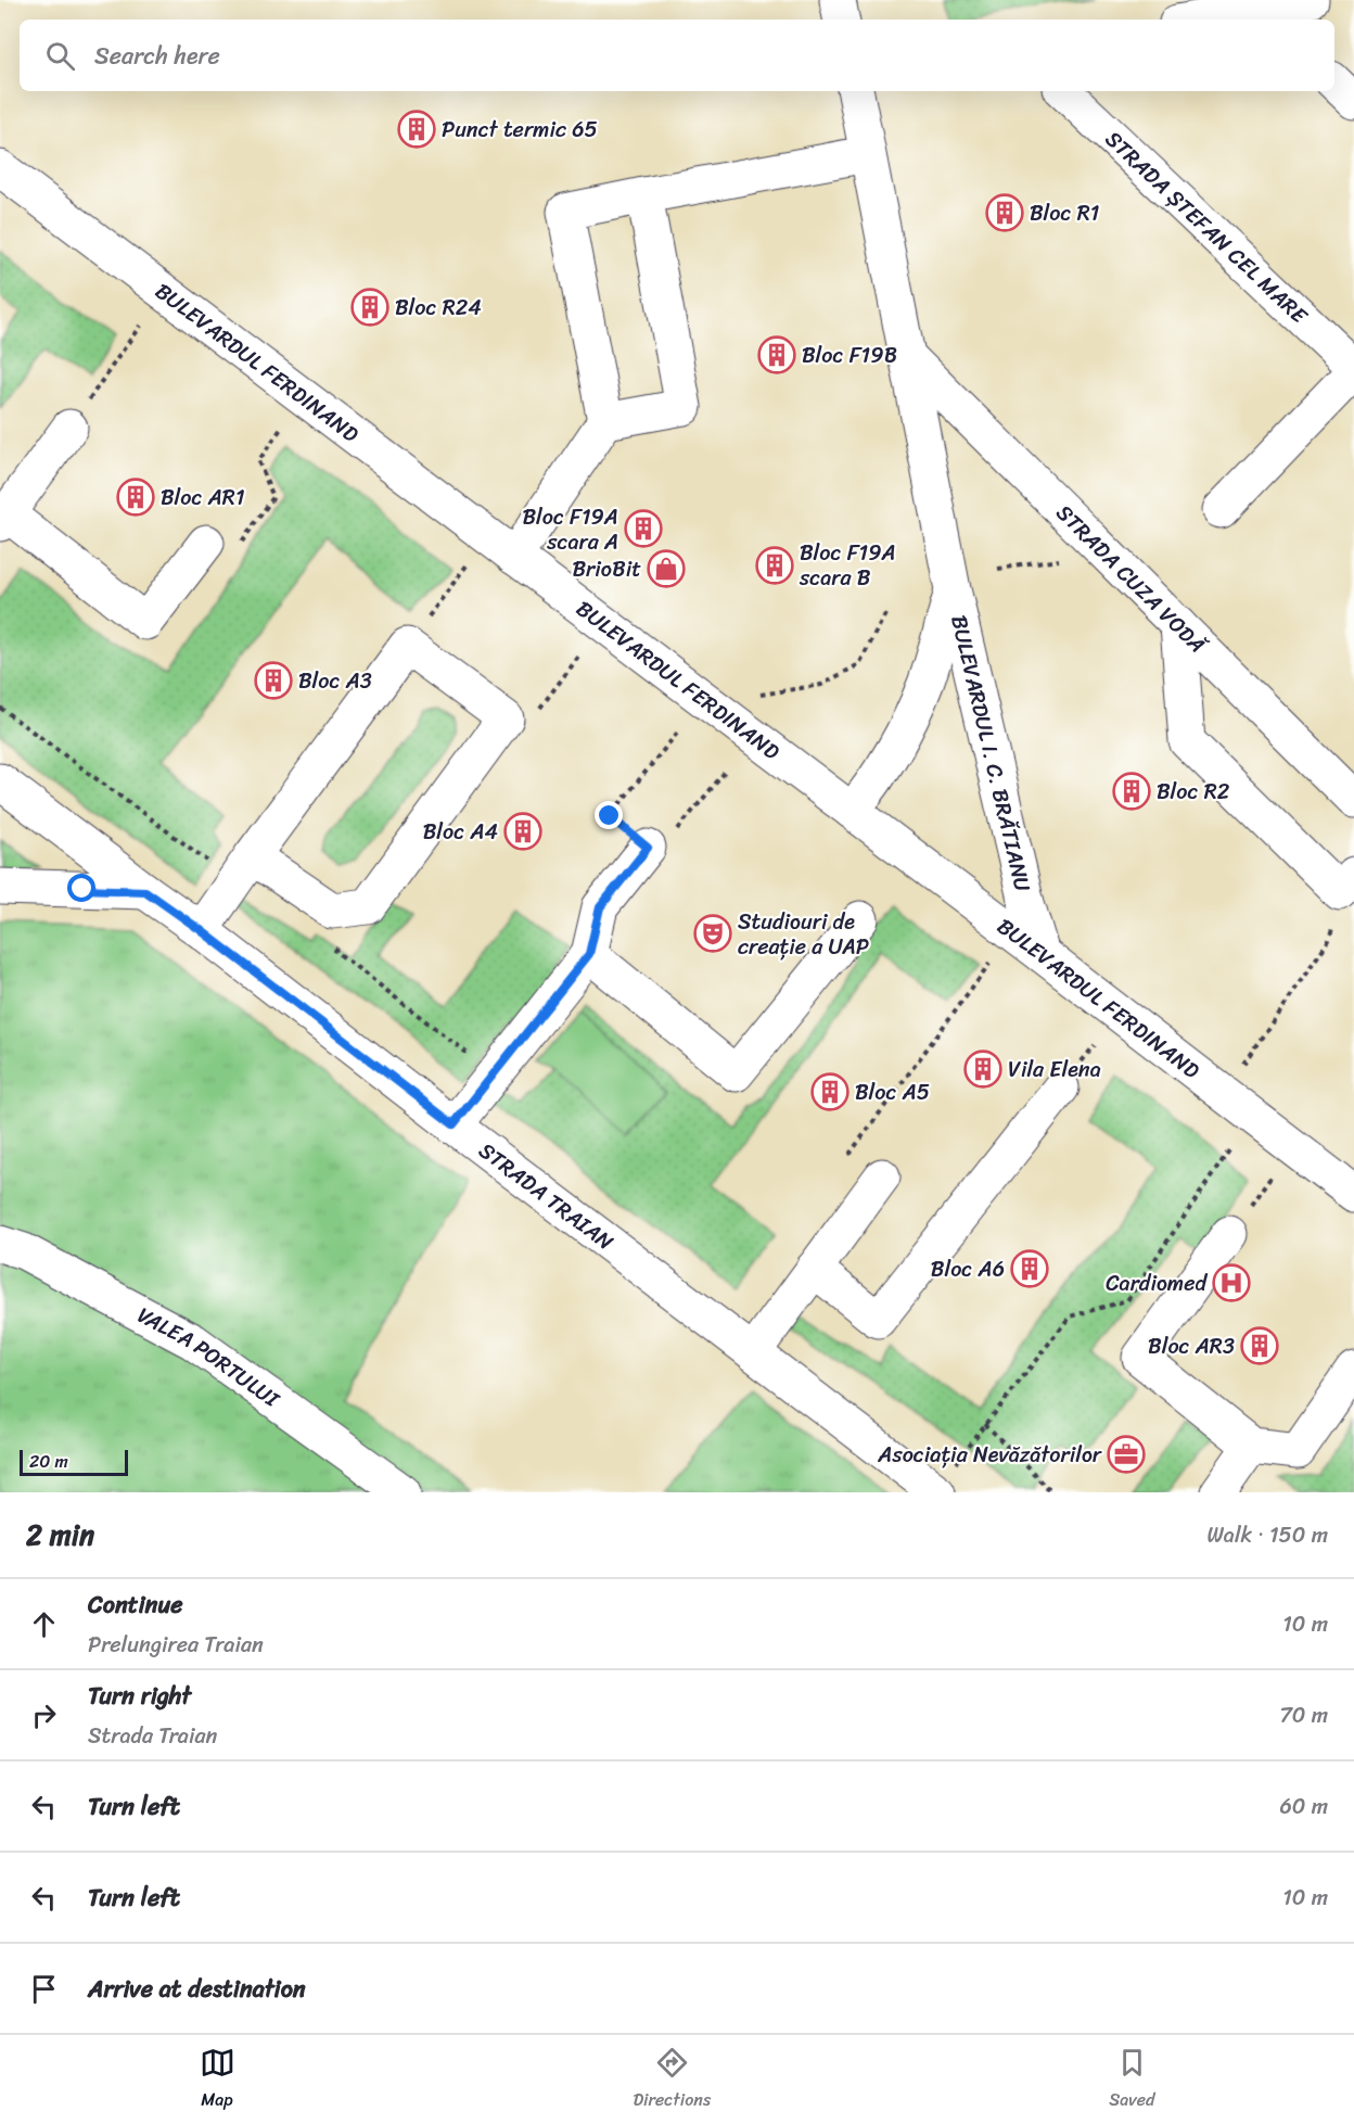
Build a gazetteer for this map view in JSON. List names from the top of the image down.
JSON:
{
  "streets": {
    "street": [
      "STRADA ȘTEFAN CEL MARE",
      "BULEVARDUL FERDINAND",
      "STRADA CUZA VODĂ",
      "BULEVARDUL I. C. BRĂTIANU",
      "STRADA TRAIAN",
      "VALEA PORTULUI"
    ]
  },
  "crossings": [
    ["BULEVARDUL FERDINAND", "BULEVARDUL I. C. BRĂTIANU"],
    ["STRADA CUZA VODĂ", "BULEVARDUL I. C. BRĂTIANU"]
  ],
  "places": {
    "building": [
      "Punct termic 65",
      "Bloc R1",
      "Bloc R24",
      "Bloc F19B",
      "Bloc AR1",
      "Bloc F19A scara A",
      "Bloc F19A scara B",
      "Bloc A3",
      "Bloc R2",
      "Bloc A4",
      "Vila Elena",
      "Bloc A5",
      "Bloc A6",
      "Bloc AR3"
    ],
    "shop": ["BrioBit"],
    "theatre": ["Studiouri de creație a UAP"],
    "hospital": ["Cardiomed"],
    "office": ["Asociația Nevăzătorilor"]
  },
  "scale_bar": "20 m",
  "page": {
    "search": "Search here",
    "scale": "20 m",
    "heading": ["2 min", "Walk · 150 m"],
    "list": [
      ["Continue", "Prelungirea Traian", "10 m"],
      ["Turn right", "Strada Traian", "70 m"],
      ["Turn left", "60 m"],
      ["Turn left", "10 m"],
      "Arrive at destination"
    ],
    "nav": ["Map", "Directions", "Saved"]
  }
}
